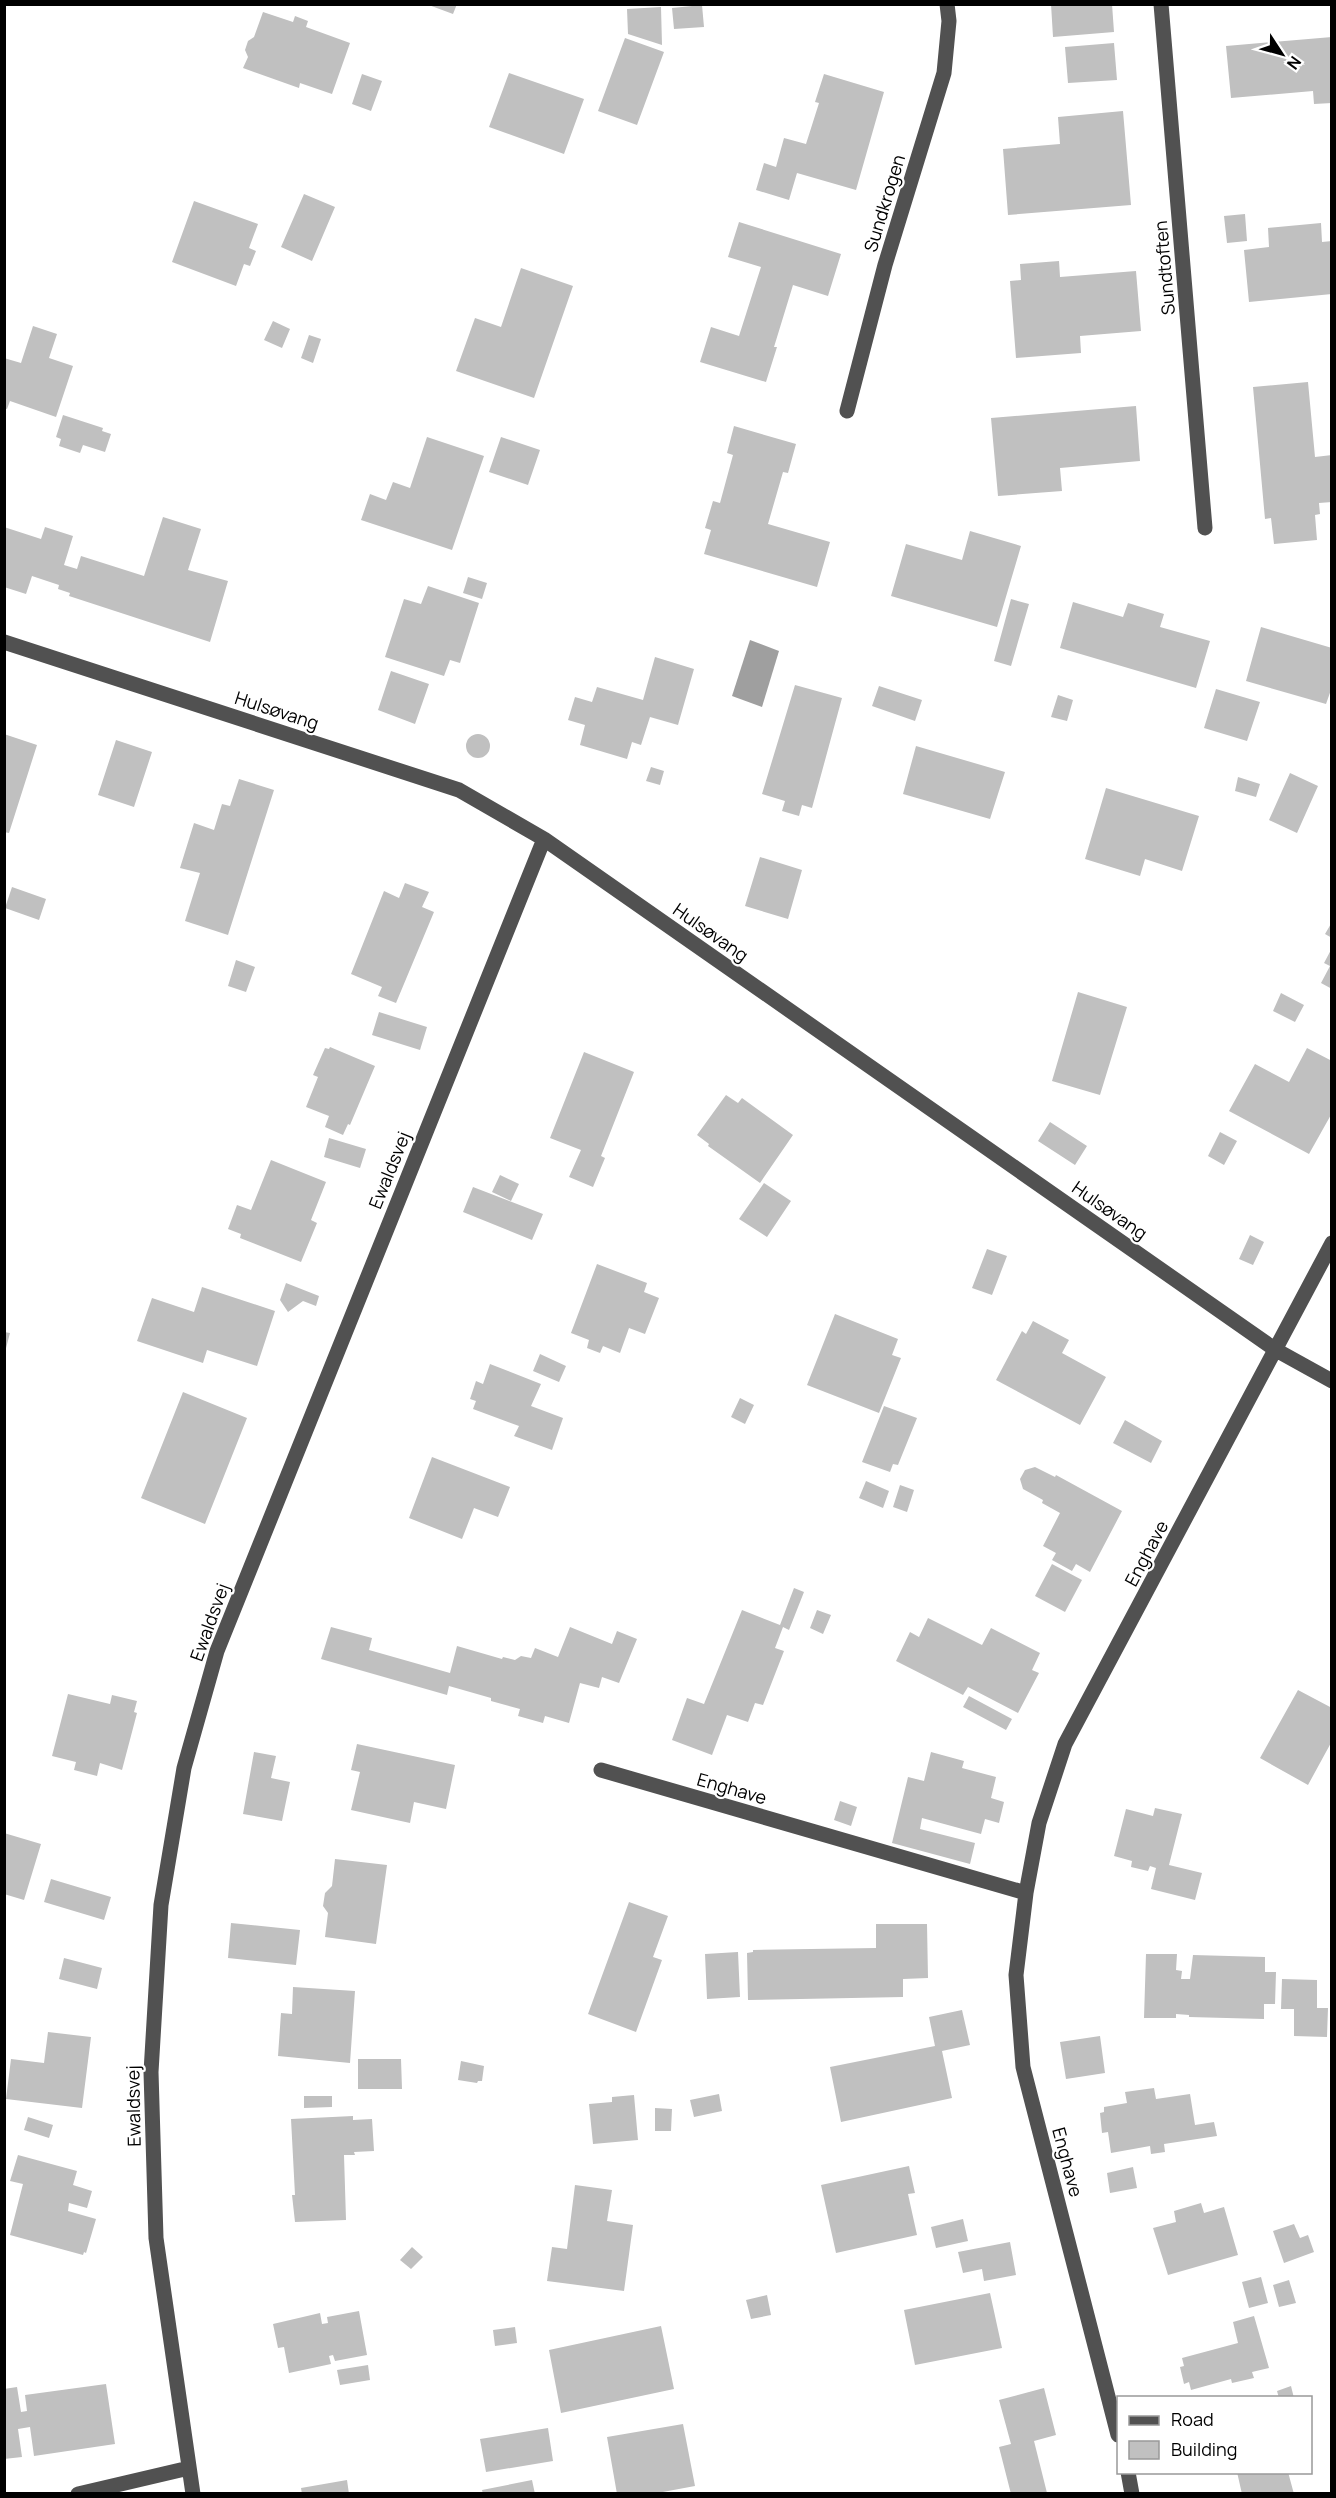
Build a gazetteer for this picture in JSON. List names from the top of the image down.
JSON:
{
  "streets": {
    "street": [
      "Sundkrogen",
      "Sundtoften",
      "Hulsøvang",
      "Ewaldsvej",
      "Enghave"
    ]
  },
  "crossings": [
    ["Hulsøvang", "Ewaldsvej"],
    ["Hulsøvang", "Enghave"]
  ],
  "legend": ["Road", "Building"],
  "north": "bottom right"
}
